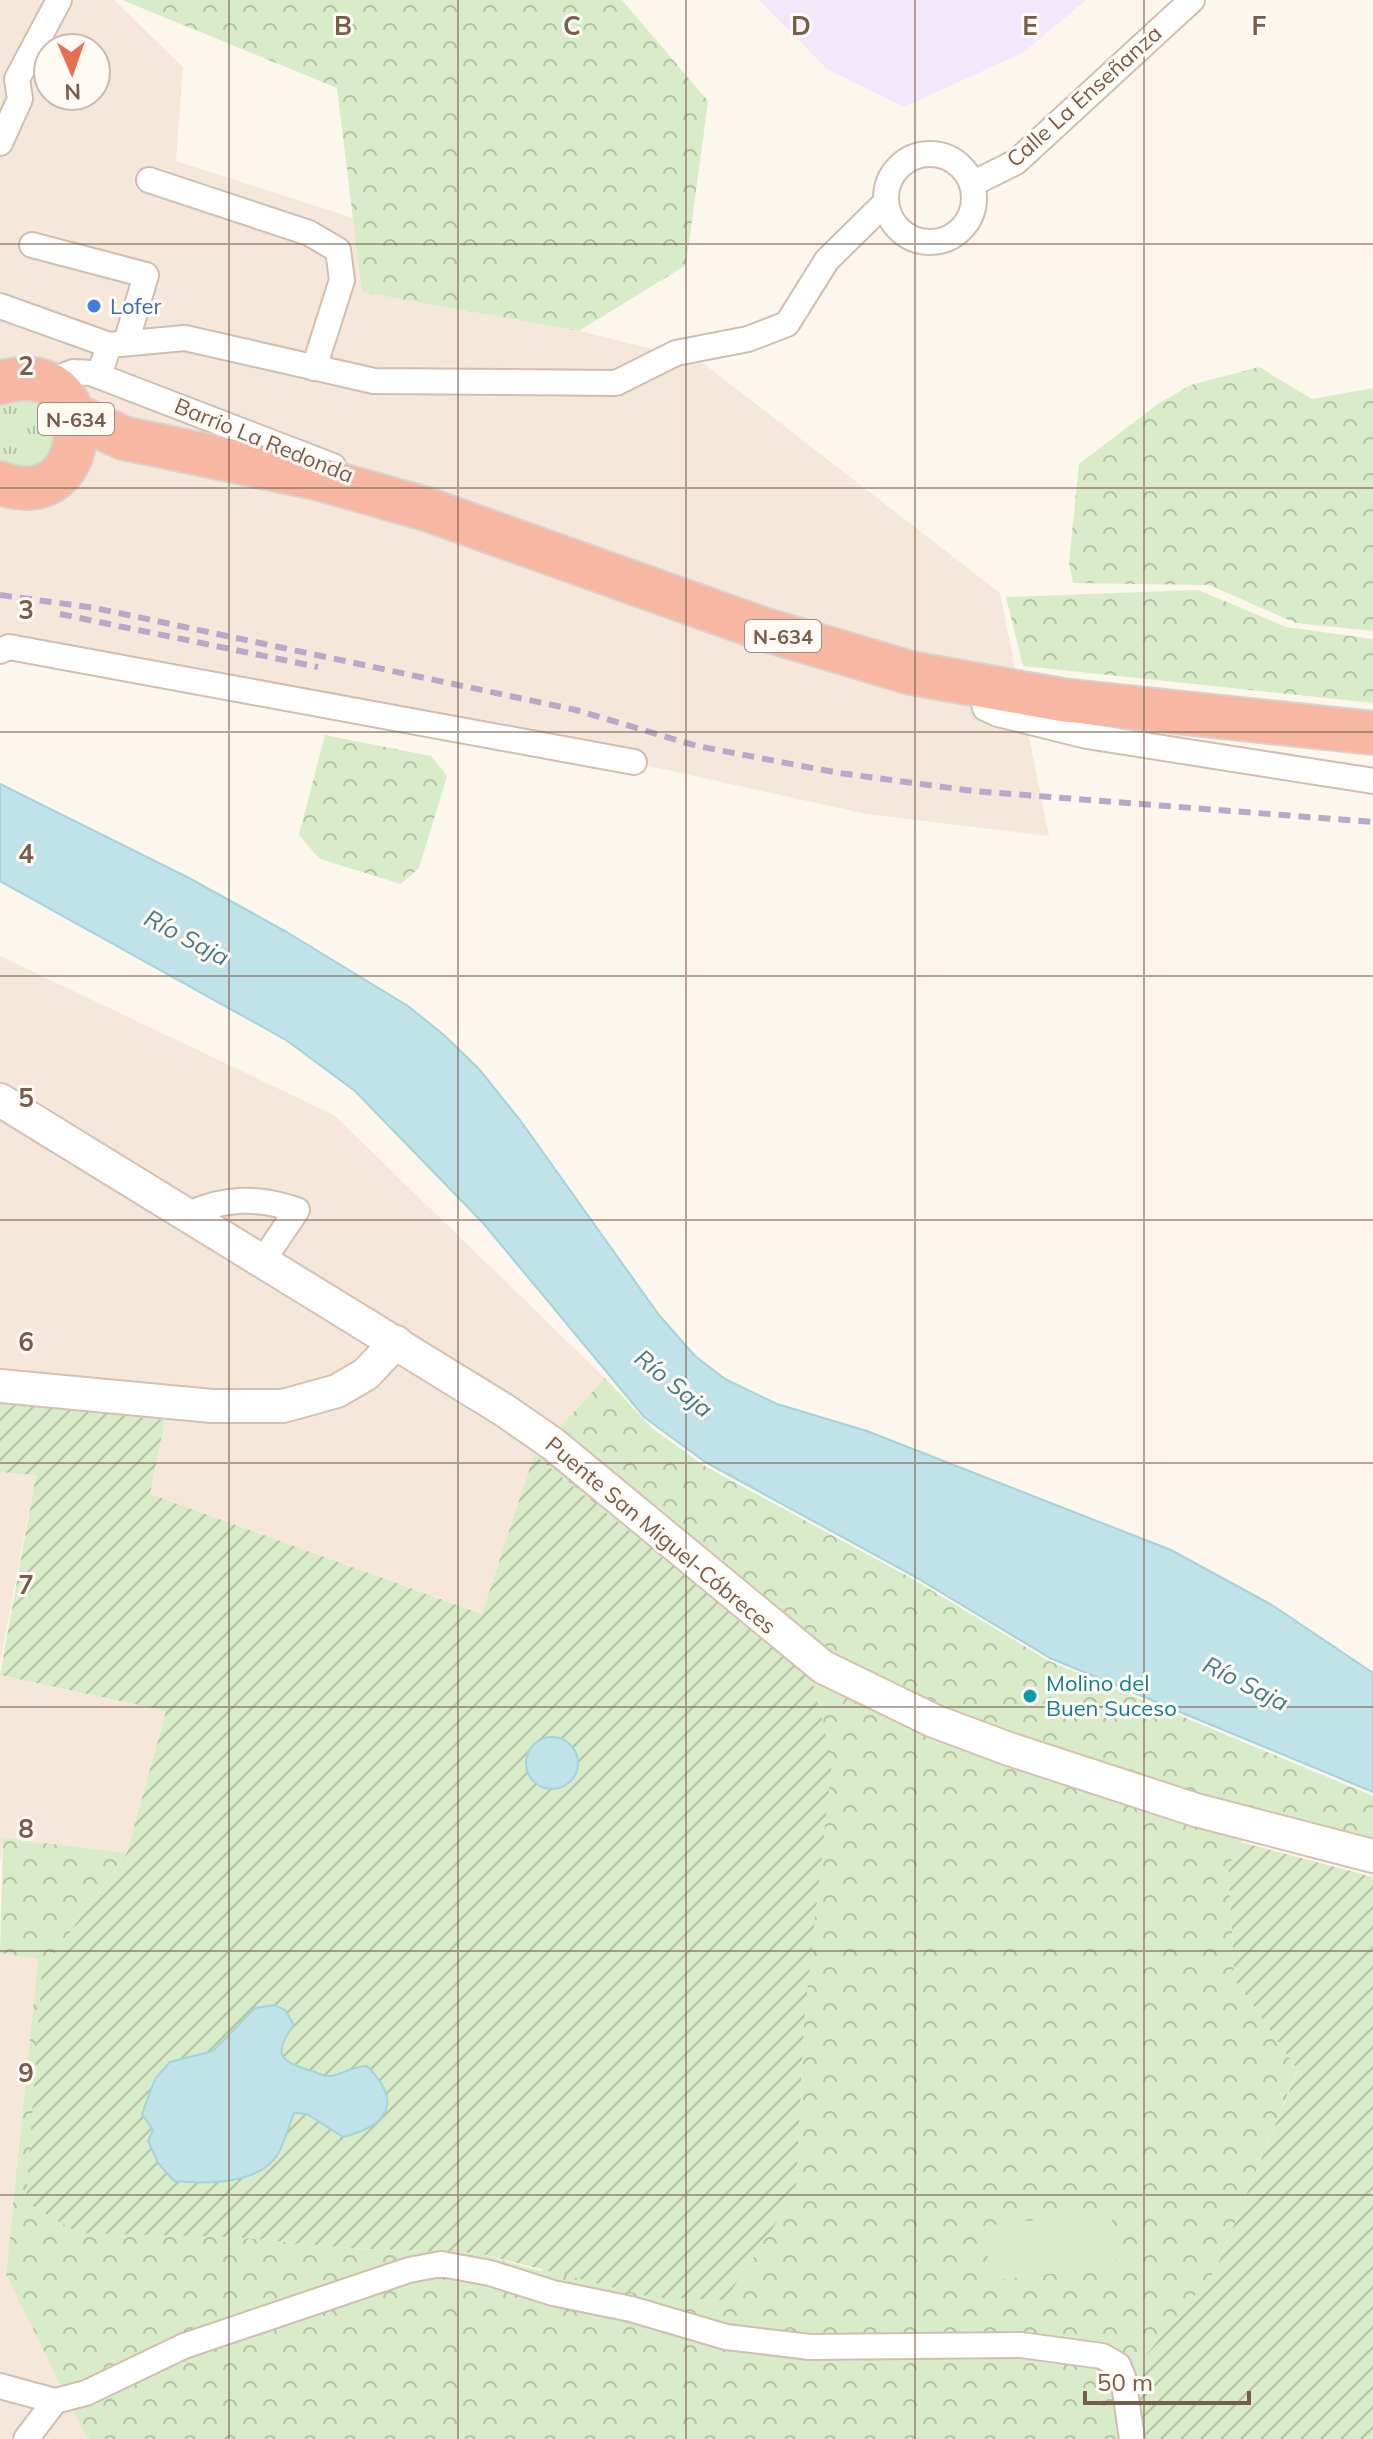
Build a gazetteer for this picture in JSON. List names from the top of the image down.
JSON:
{
  "streets": {
    "highway": ["N-634"],
    "street": ["Calle La Enseñanza", "Barrio La Redonda", "Puente San Miguel-Cóbreces"]
  },
  "crossings": [
    ["N-634", "Barrio La Redonda"]
  ],
  "water": ["Río Saja"],
  "places": ["Lofer", "Molino del Buen Suceso"],
  "scale_bar": "50 m",
  "north": "bottom",
  "grid": {
    "columns": [
      "B",
      "C",
      "D",
      "E",
      "F"
    ],
    "rows": [
      "2",
      "3",
      "4",
      "5",
      "6",
      "7",
      "8",
      "9"
    ]
  }
}
